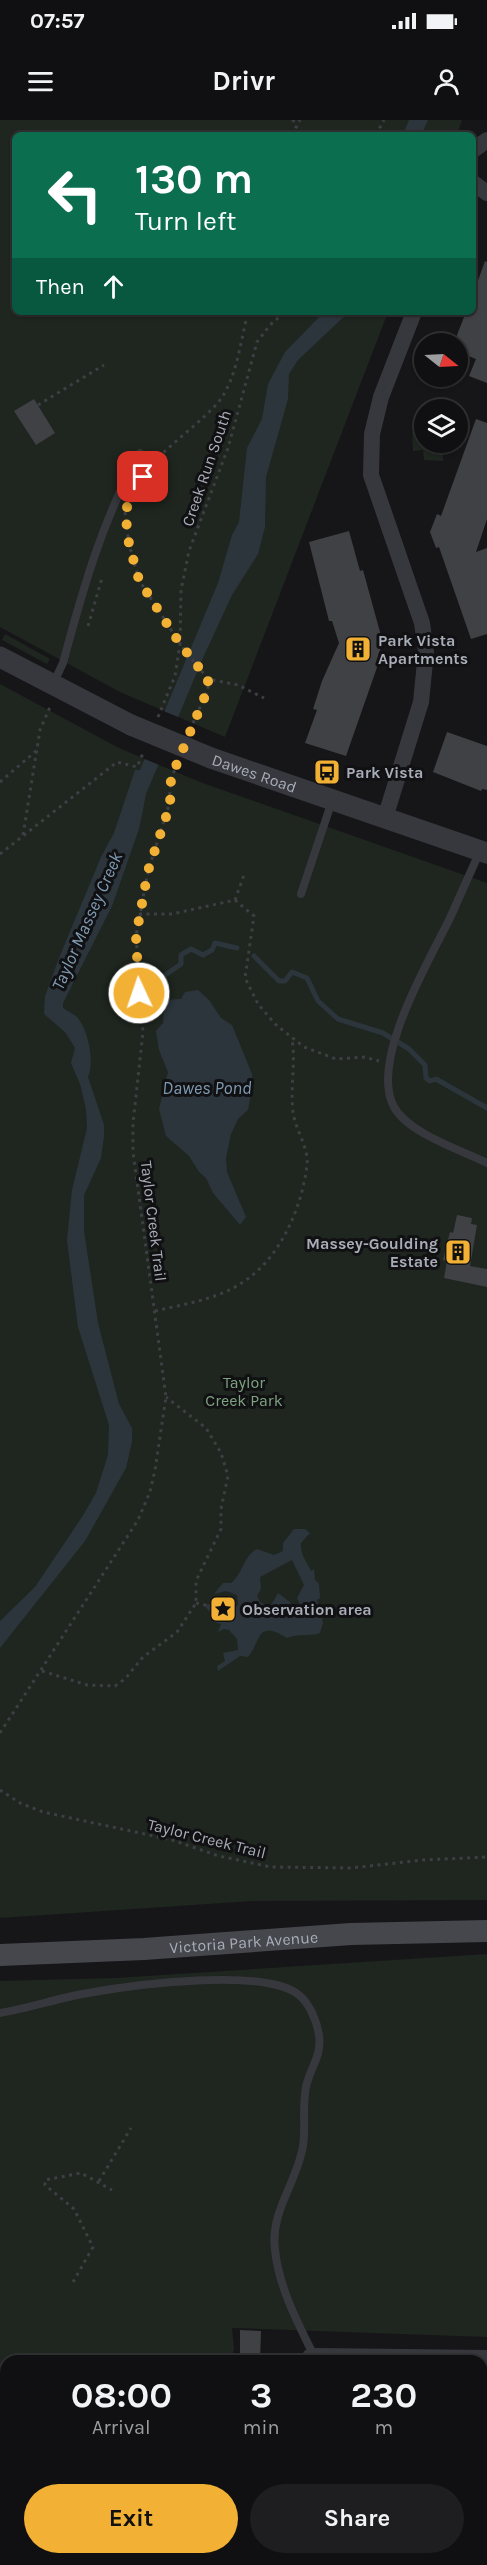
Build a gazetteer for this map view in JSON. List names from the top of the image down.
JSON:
{
  "streets": {
    "main road": ["Victoria Park Avenue"],
    "street": ["Dawes Road"],
    "path": ["Creek Run South", "Taylor Creek Trail"]
  },
  "water": ["Taylor Massey Creek", "Dawes Pond"],
  "parks": ["Taylor Creek Park"],
  "places": {
    "building": ["Park Vista Apartments", "Massey-Goulding Estate"],
    "bus stop": ["Park Vista"],
    "place": ["Observation area"]
  },
  "north": "right",
  "page": {
    "status": "07:57",
    "header": "Drivr",
    "turn": ["130 m", "Turn left"],
    "then": "Then",
    "eta": [
      "08:00",
      "Arrival",
      "3",
      "min",
      "230",
      "m"
    ],
    "buttons": ["Exit", "Share"]
  }
}
